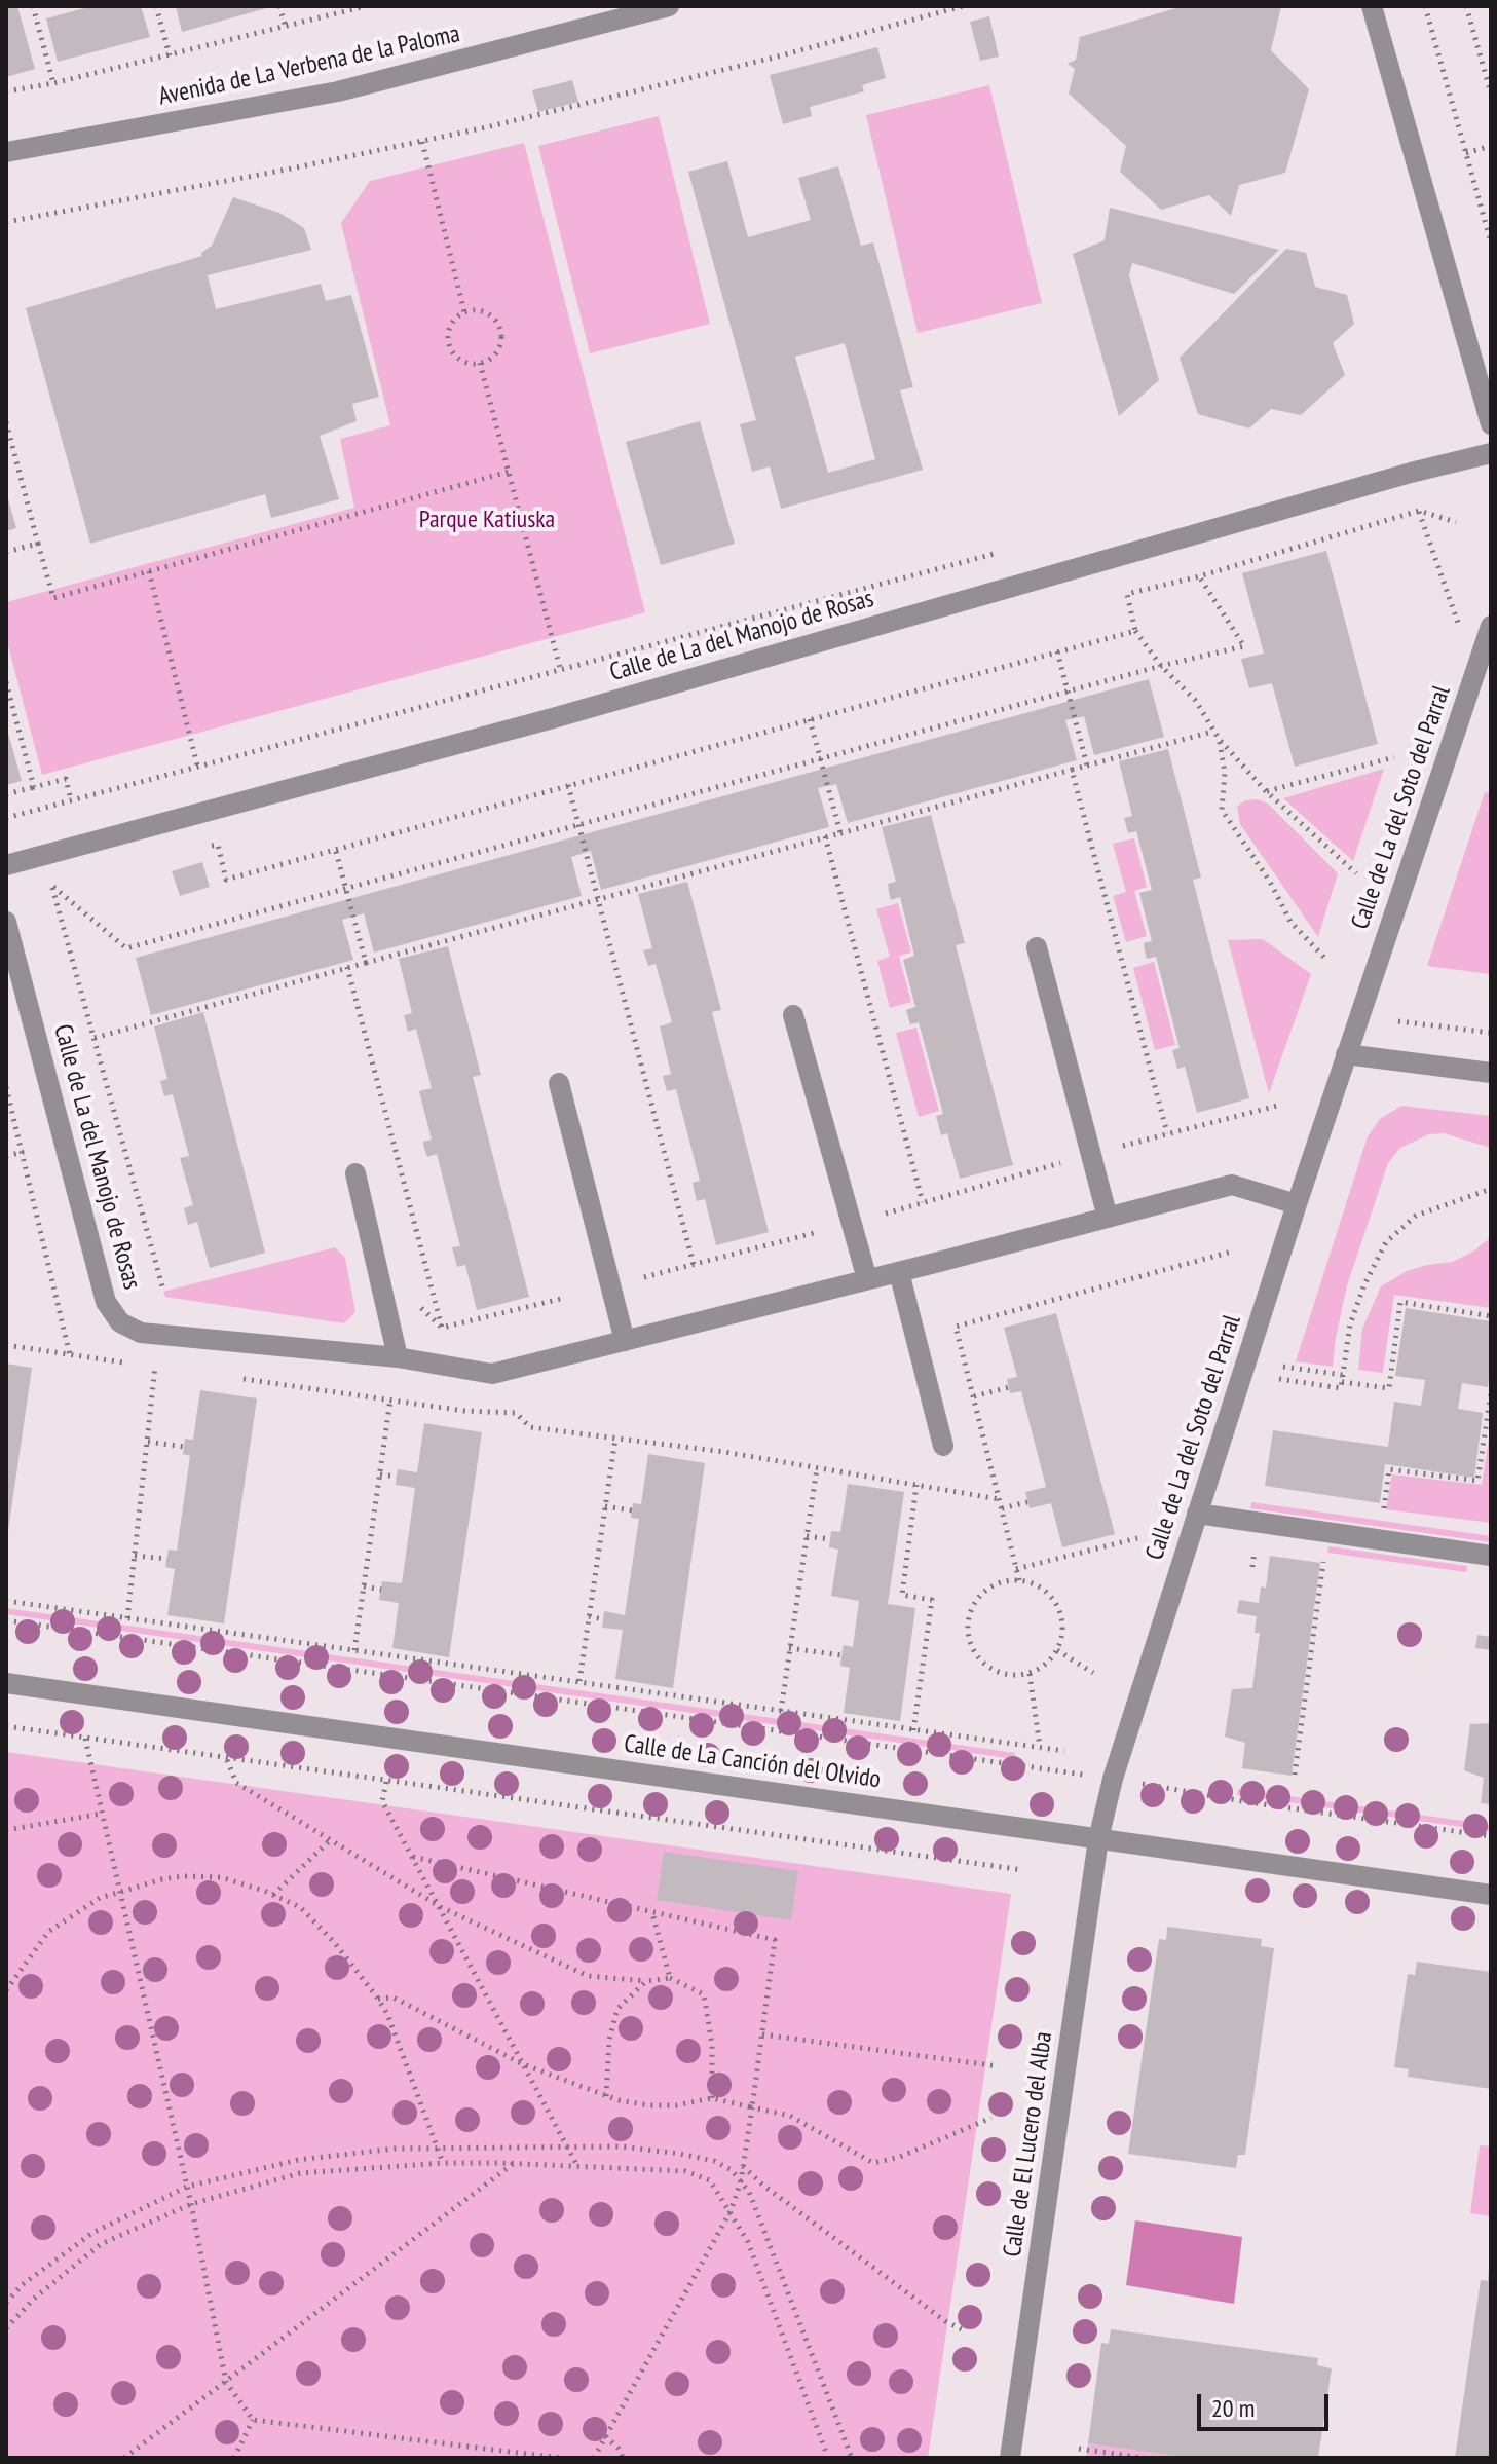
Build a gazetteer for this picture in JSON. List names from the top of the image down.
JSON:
{
  "streets": {
    "street": [
      "Avenida de La Verbena de la Paloma",
      "Calle de La del Manojo de Rosas",
      "Calle de La del Soto del Parral",
      "Calle de La Canción del Olvido",
      "Calle de El Lucero del Alba"
    ]
  },
  "crossings": [
    ["Calle de La del Manojo de Rosas", "Calle de La del Soto del Parral"],
    ["Calle de La del Soto del Parral", "Calle de La Canción del Olvido"],
    ["Calle de La del Soto del Parral", "Calle de El Lucero del Alba"],
    ["Calle de La Canción del Olvido", "Calle de El Lucero del Alba"]
  ],
  "parks": ["Parque Katiuska"],
  "scale_bar": "20 m"
}
